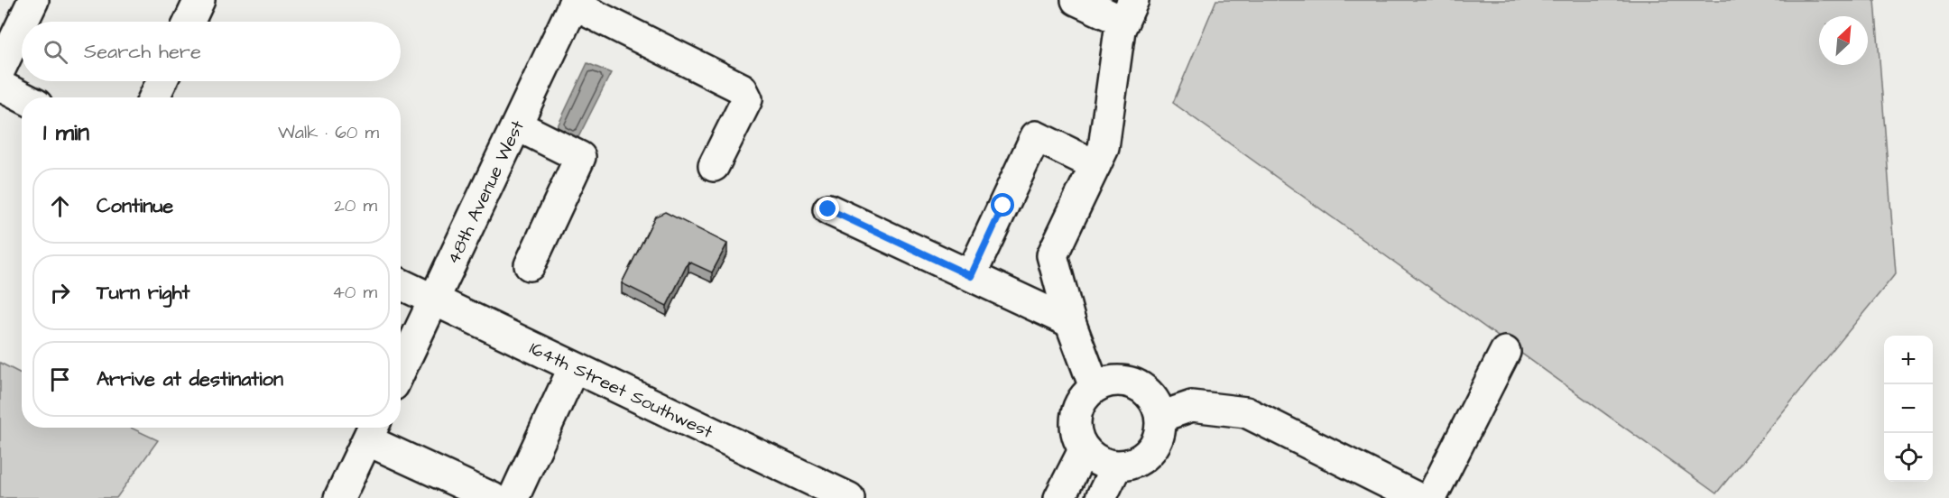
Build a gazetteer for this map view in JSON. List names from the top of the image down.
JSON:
{
  "streets": {
    "street": ["48th Avenue West", "164th Street Southwest"]
  },
  "crossings": [
    ["48th Avenue West", "164th Street Southwest"]
  ],
  "north": "top right",
  "page": {
    "search": "Search here",
    "heading": ["1 min", "Walk · 60 m"],
    "list": [
      ["Continue", "20 m"],
      ["Turn right", "40 m"],
      "Arrive at destination"
    ],
    "map_buttons": ["+", "−"]
  }
}
